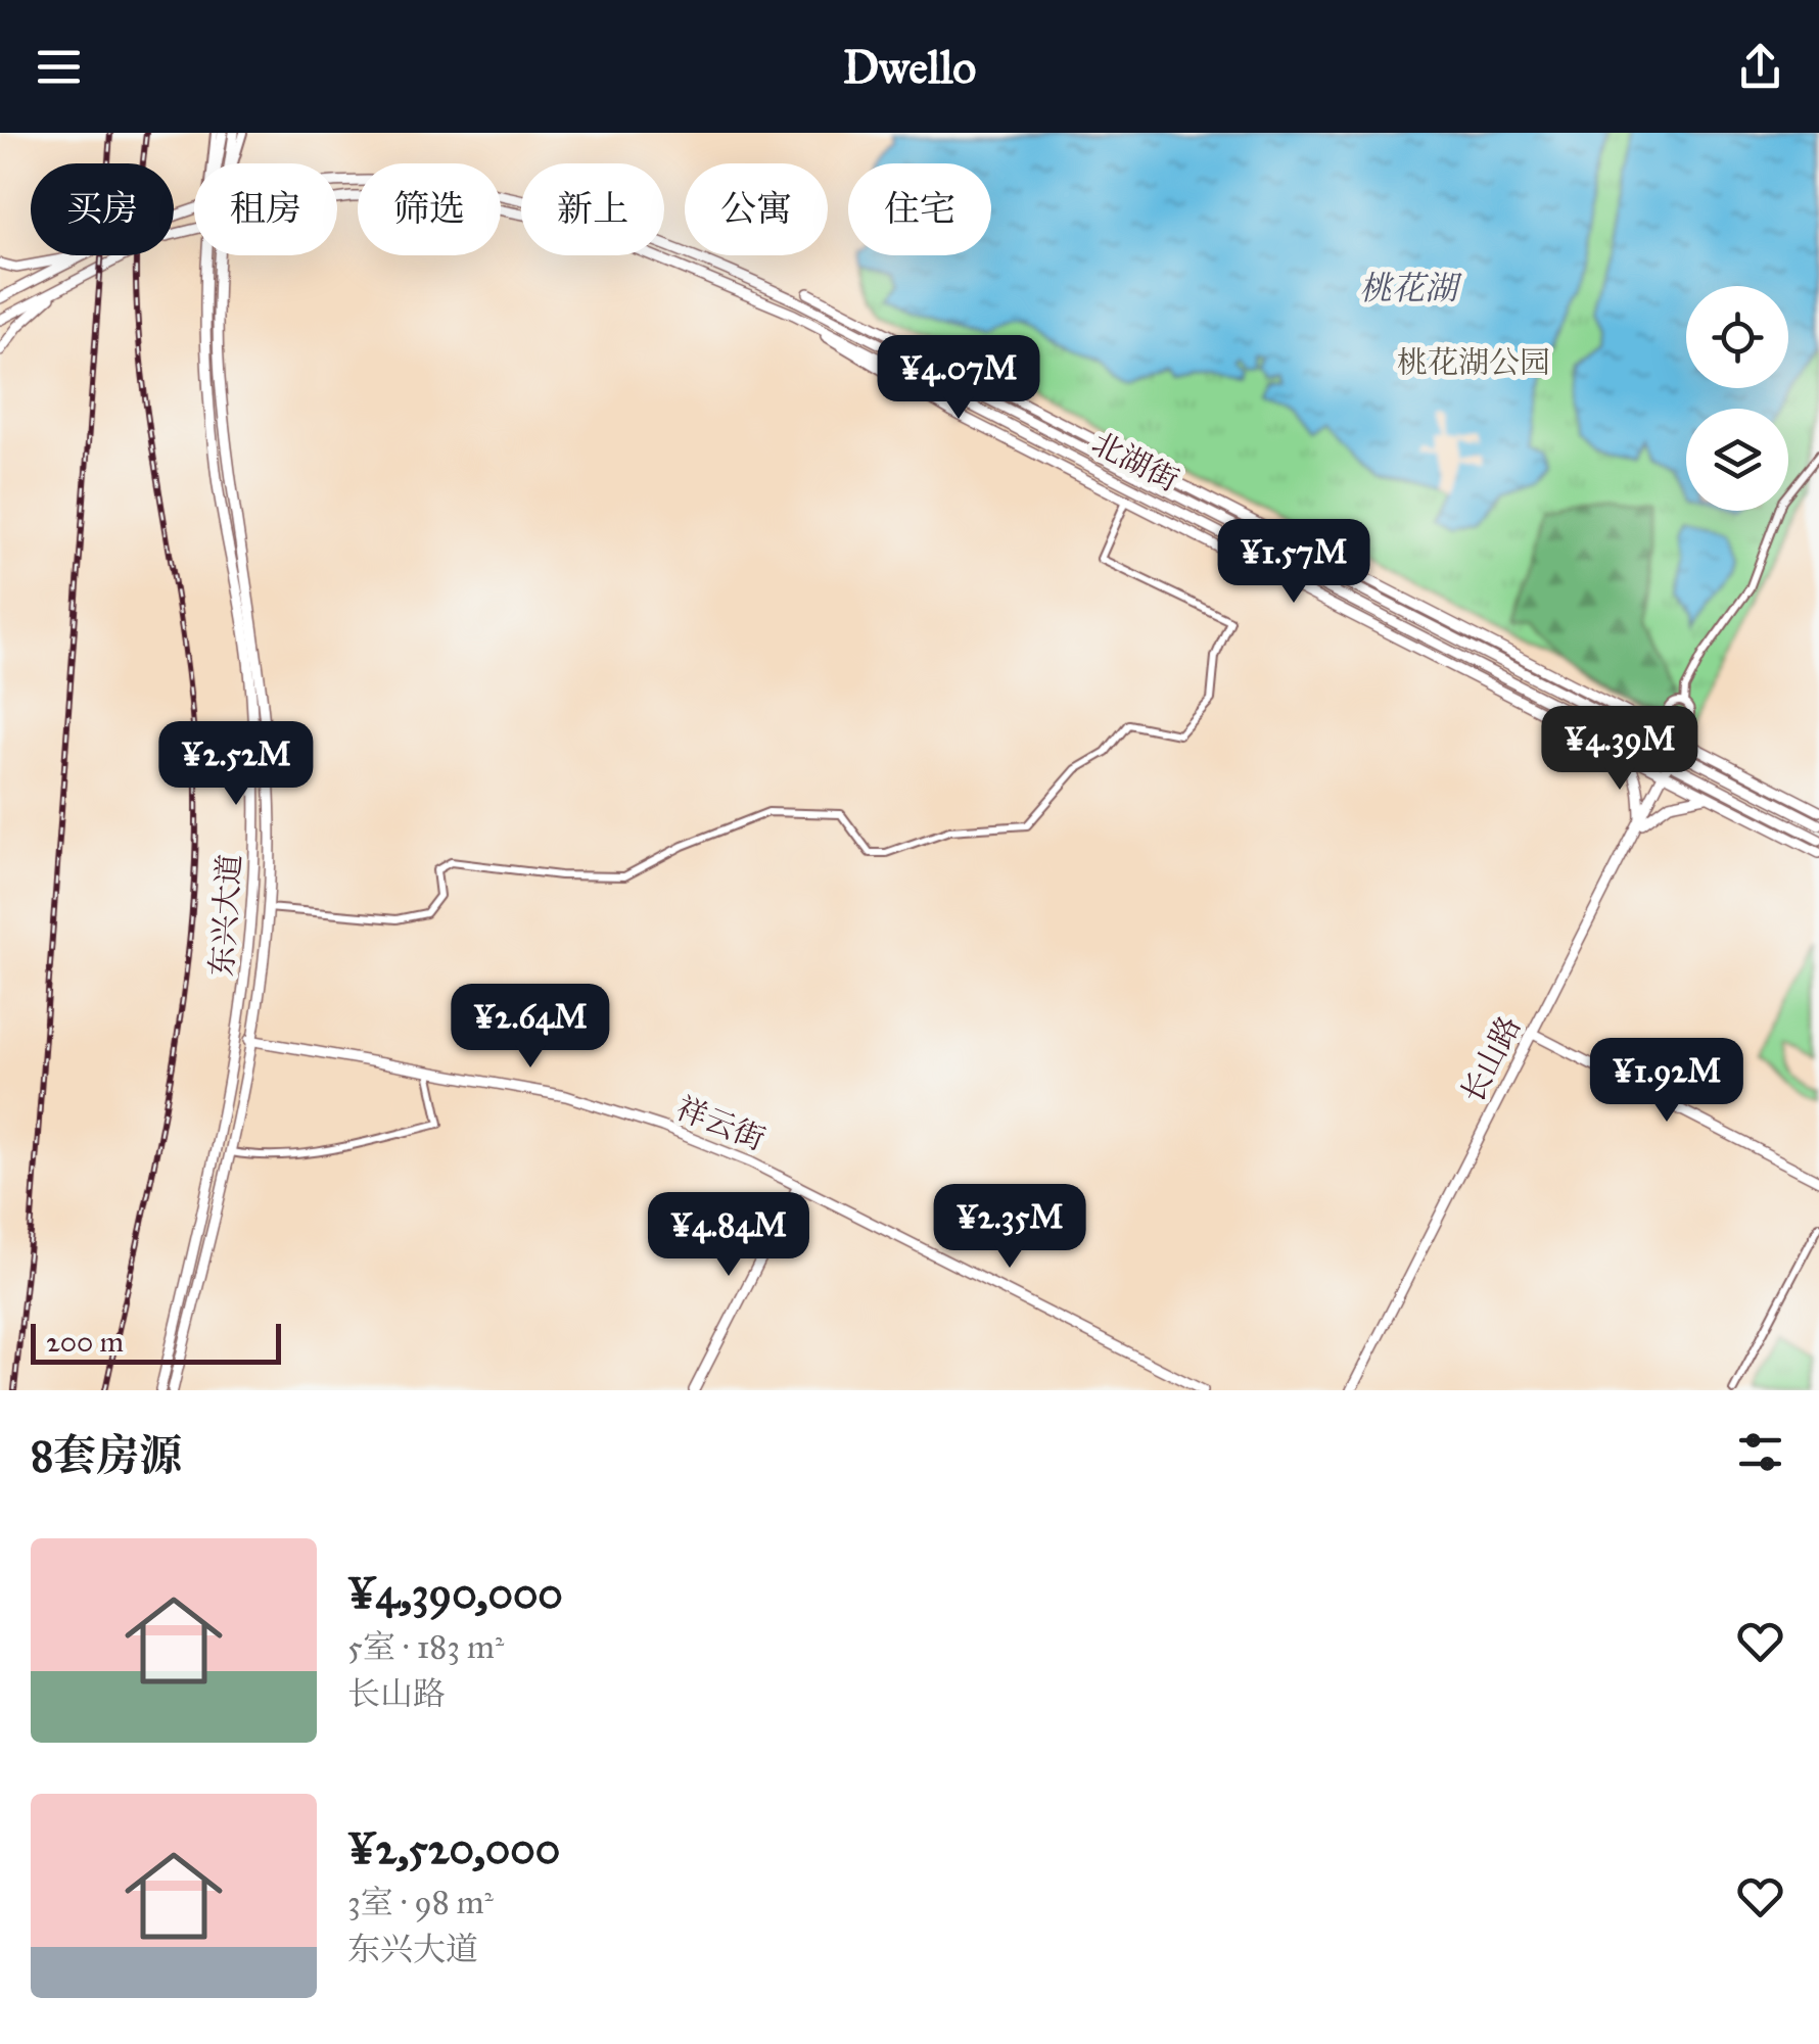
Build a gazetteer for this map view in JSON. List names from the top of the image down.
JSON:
{
  "streets": {
    "main road": [
      "北湖街",
      "东兴大道",
      "长山路",
      "祥云街"
    ]
  },
  "crossings": [
    ["北湖街", "长山路"],
    ["东兴大道", "祥云街"]
  ],
  "water": ["桃花湖"],
  "parks": ["桃花湖公园"],
  "scale_bar": "200 m",
  "page": {
    "header": "Dwello",
    "chip": [
      "买房",
      "租房",
      "筛选",
      "新上",
      "公寓",
      "住宅"
    ],
    "price": [
      "¥4.07M",
      "¥1.57M",
      "¥4.39M",
      "¥2.52M",
      "¥2.64M",
      "¥1.92M",
      "¥2.35M",
      "¥4.84M"
    ],
    "scale": "200 m",
    "heading": "8套房源",
    "list": [
      {
        "name": "¥4,390,000",
        "note": "5室 · 183 m² · 长山路"
      },
      {
        "name": "¥2,520,000",
        "note": "3室 · 98 m² · 东兴大道"
      }
    ]
  }
}
